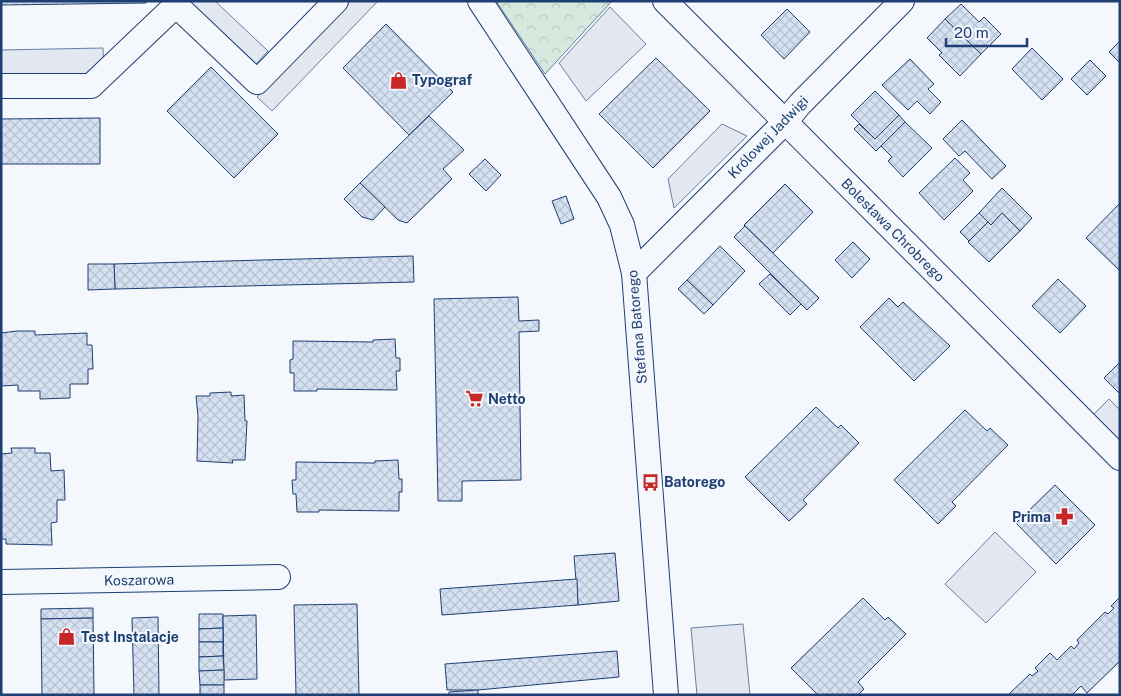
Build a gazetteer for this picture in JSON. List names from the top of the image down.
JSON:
{
  "streets": {
    "street": [
      "Królowej Jadwigi",
      "Bolesława Chrobrego",
      "Stefana Batorego",
      "Koszarowa"
    ]
  },
  "crossings": [
    ["Królowej Jadwigi", "Bolesława Chrobrego"],
    ["Królowej Jadwigi", "Stefana Batorego"]
  ],
  "places": {
    "shop": ["Typograf", "Test Instalacje"],
    "supermarket": ["Netto"],
    "bus stop": ["Batorego"],
    "pharmacy": ["Prima"]
  },
  "scale_bar": "20 m"
}
